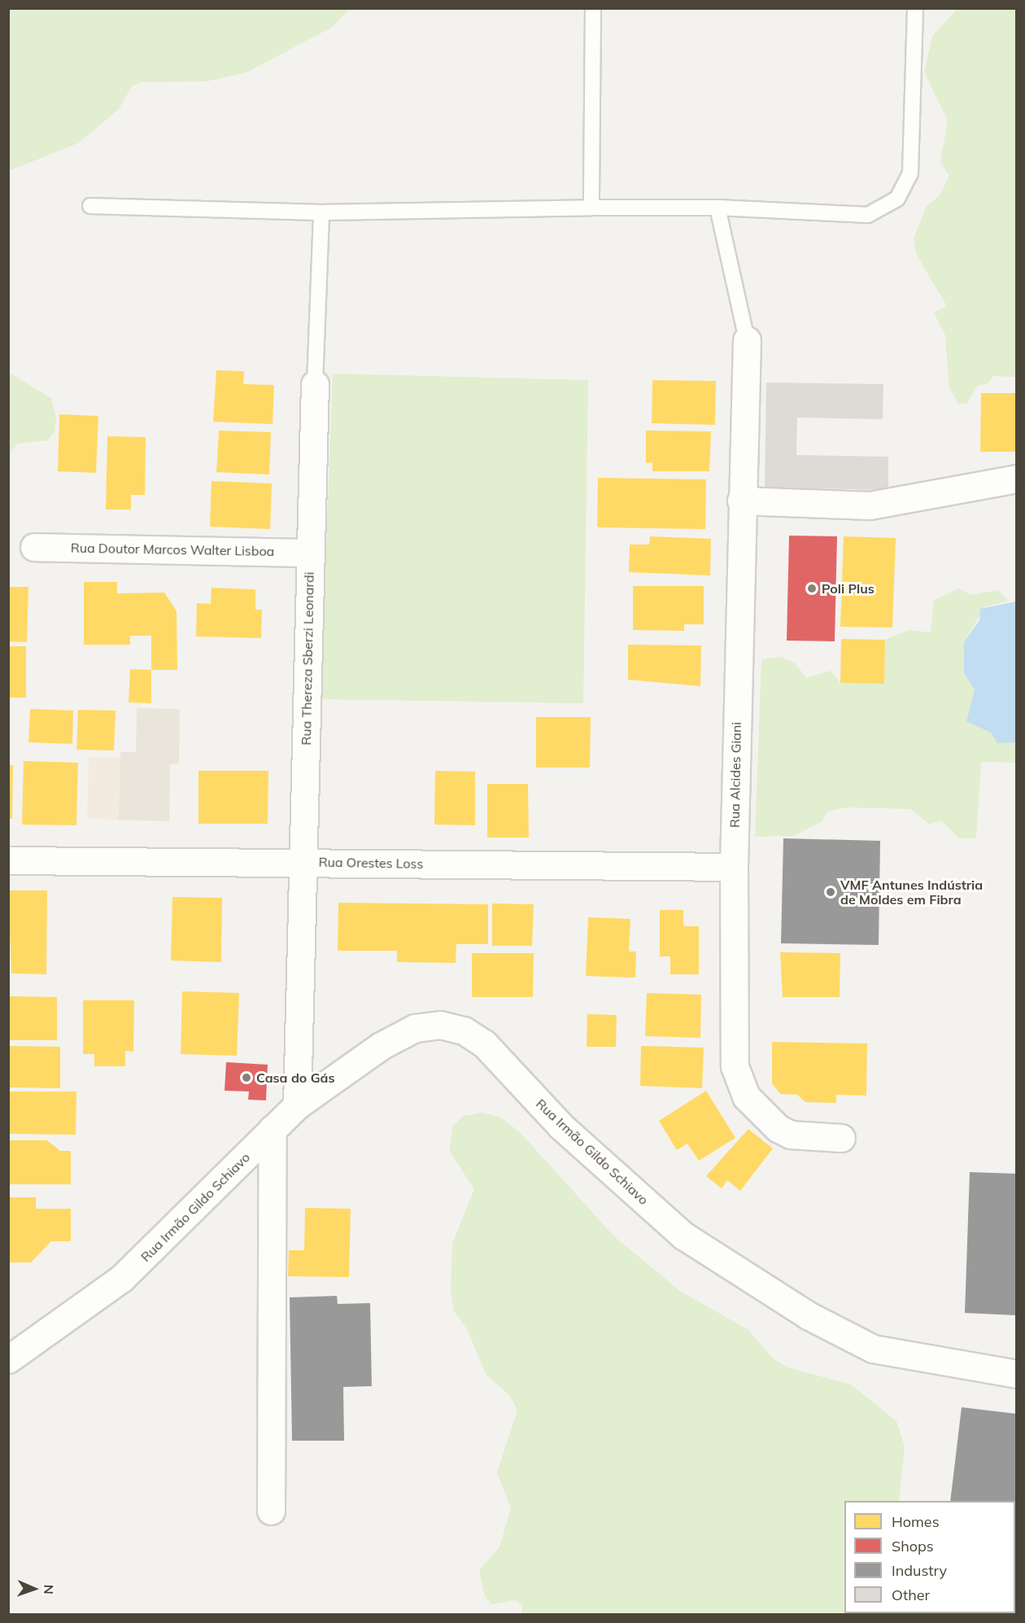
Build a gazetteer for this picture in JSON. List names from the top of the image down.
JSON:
{
  "streets": {
    "street": [
      "Rua Doutor Marcos Walter Lisboa",
      "Rua Thereza Sberzi Leonardi",
      "Rua Alcides Giani",
      "Rua Orestes Loss",
      "Rua Irmão Gildo Schiavo"
    ]
  },
  "crossings": [
    ["Rua Doutor Marcos Walter Lisboa", "Rua Thereza Sberzi Leonardi"],
    ["Rua Thereza Sberzi Leonardi", "Rua Orestes Loss"],
    ["Rua Thereza Sberzi Leonardi", "Rua Irmão Gildo Schiavo"],
    ["Rua Alcides Giani", "Rua Orestes Loss"]
  ],
  "places": ["Poli Plus", "VMF Antunes Indústria de Moldes em Fibra", "Casa do Gás"],
  "legend": [
    "Homes",
    "Shops",
    "Industry",
    "Other"
  ],
  "north": "right"
}
